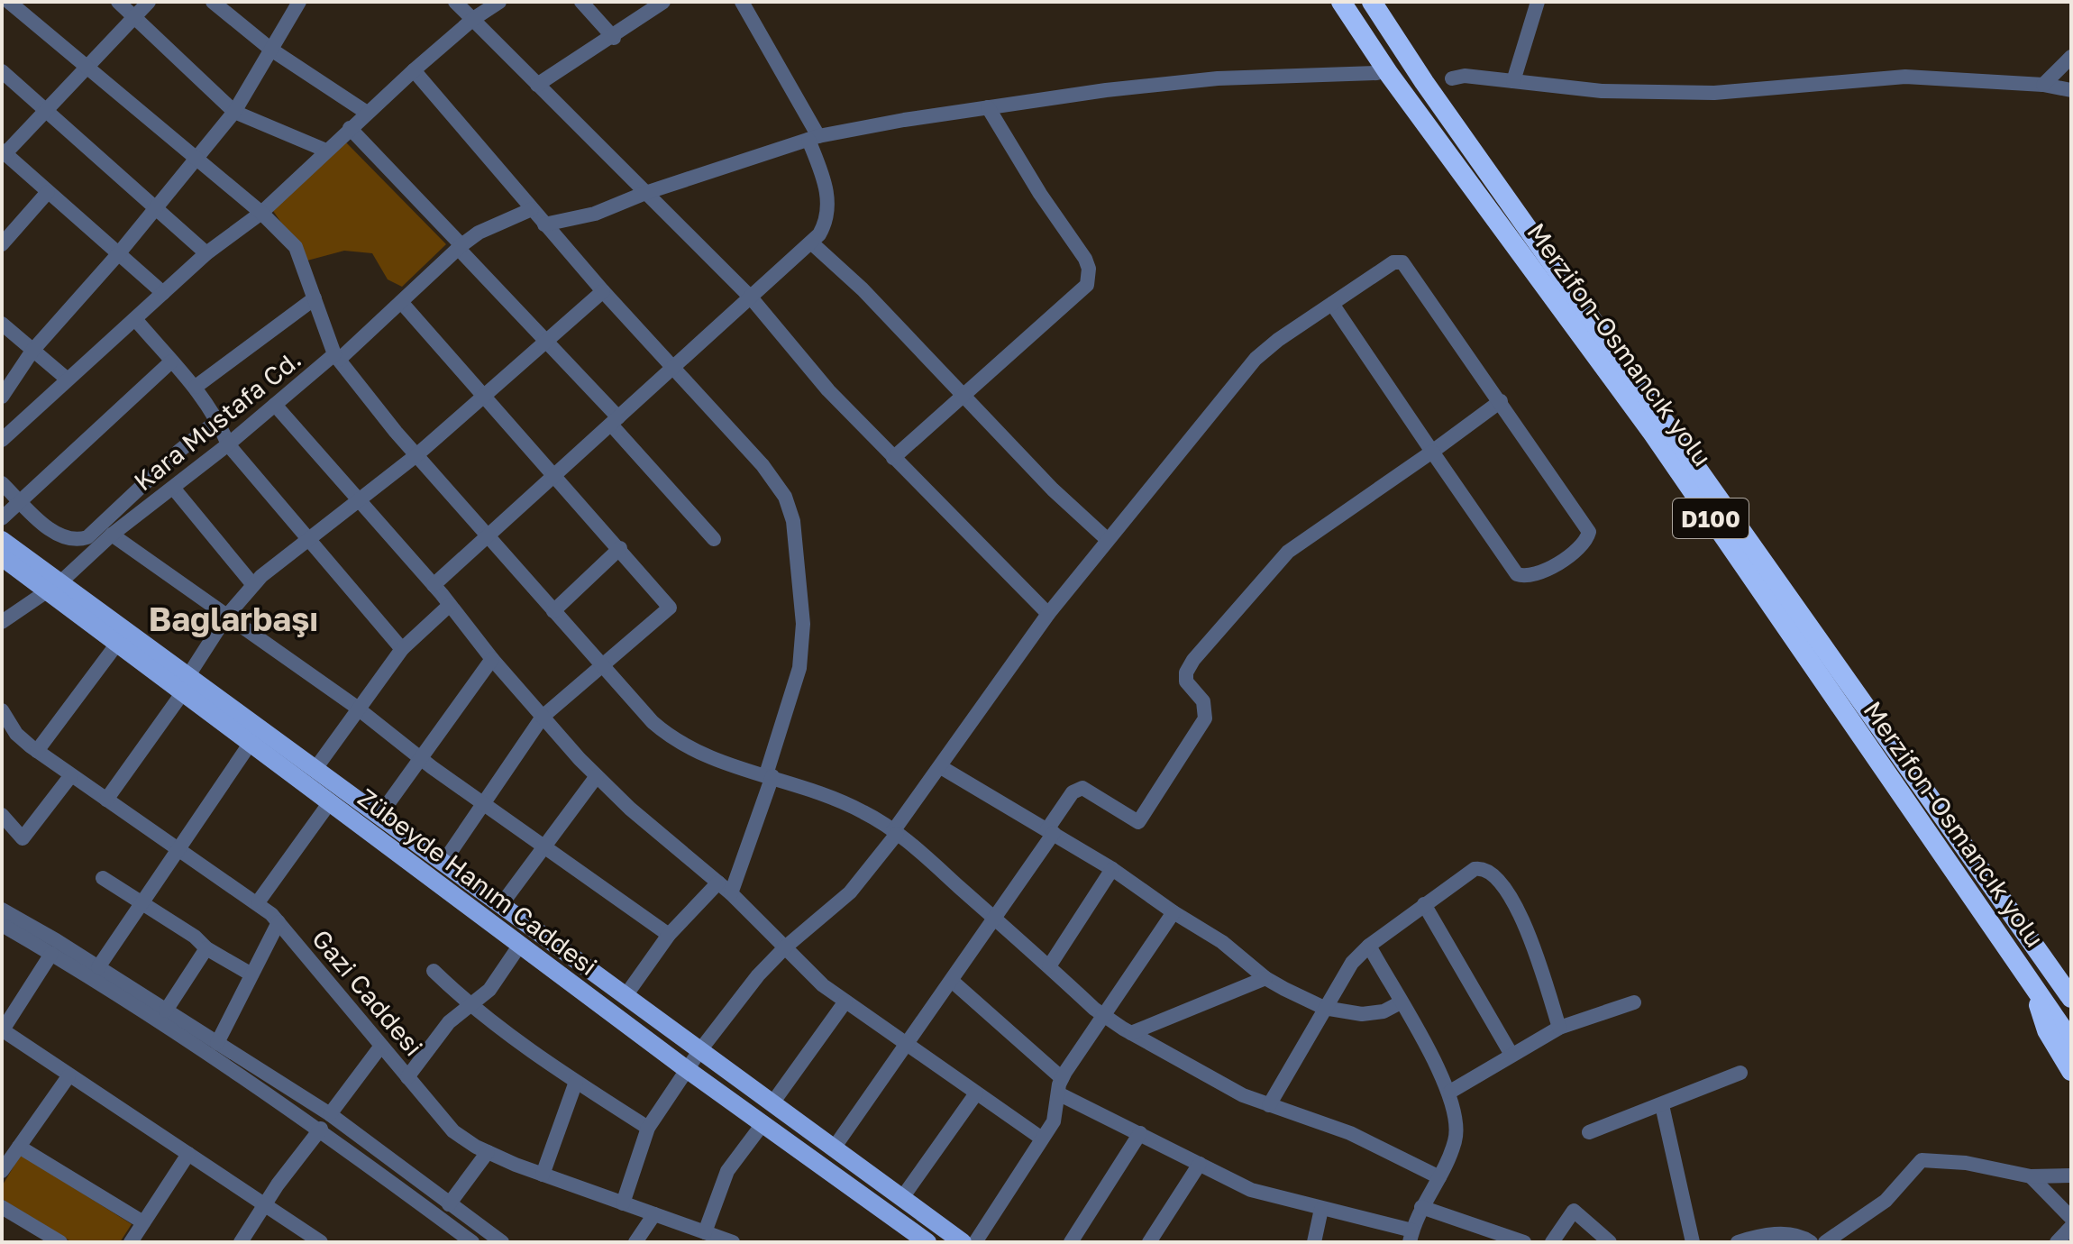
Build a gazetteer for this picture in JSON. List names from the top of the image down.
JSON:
{
  "streets": {
    "highway": ["Merzifon-Osmancık yolu", "D100"],
    "main road": ["Zübeyde Hanım Caddesi"],
    "street": ["Kara Mustafa Cd.", "Gazi Caddesi"]
  },
  "crossings": [
    ["Kara Mustafa Cd.", "Zübeyde Hanım Caddesi"]
  ],
  "districts": ["Bağlarbaşı"]
}
